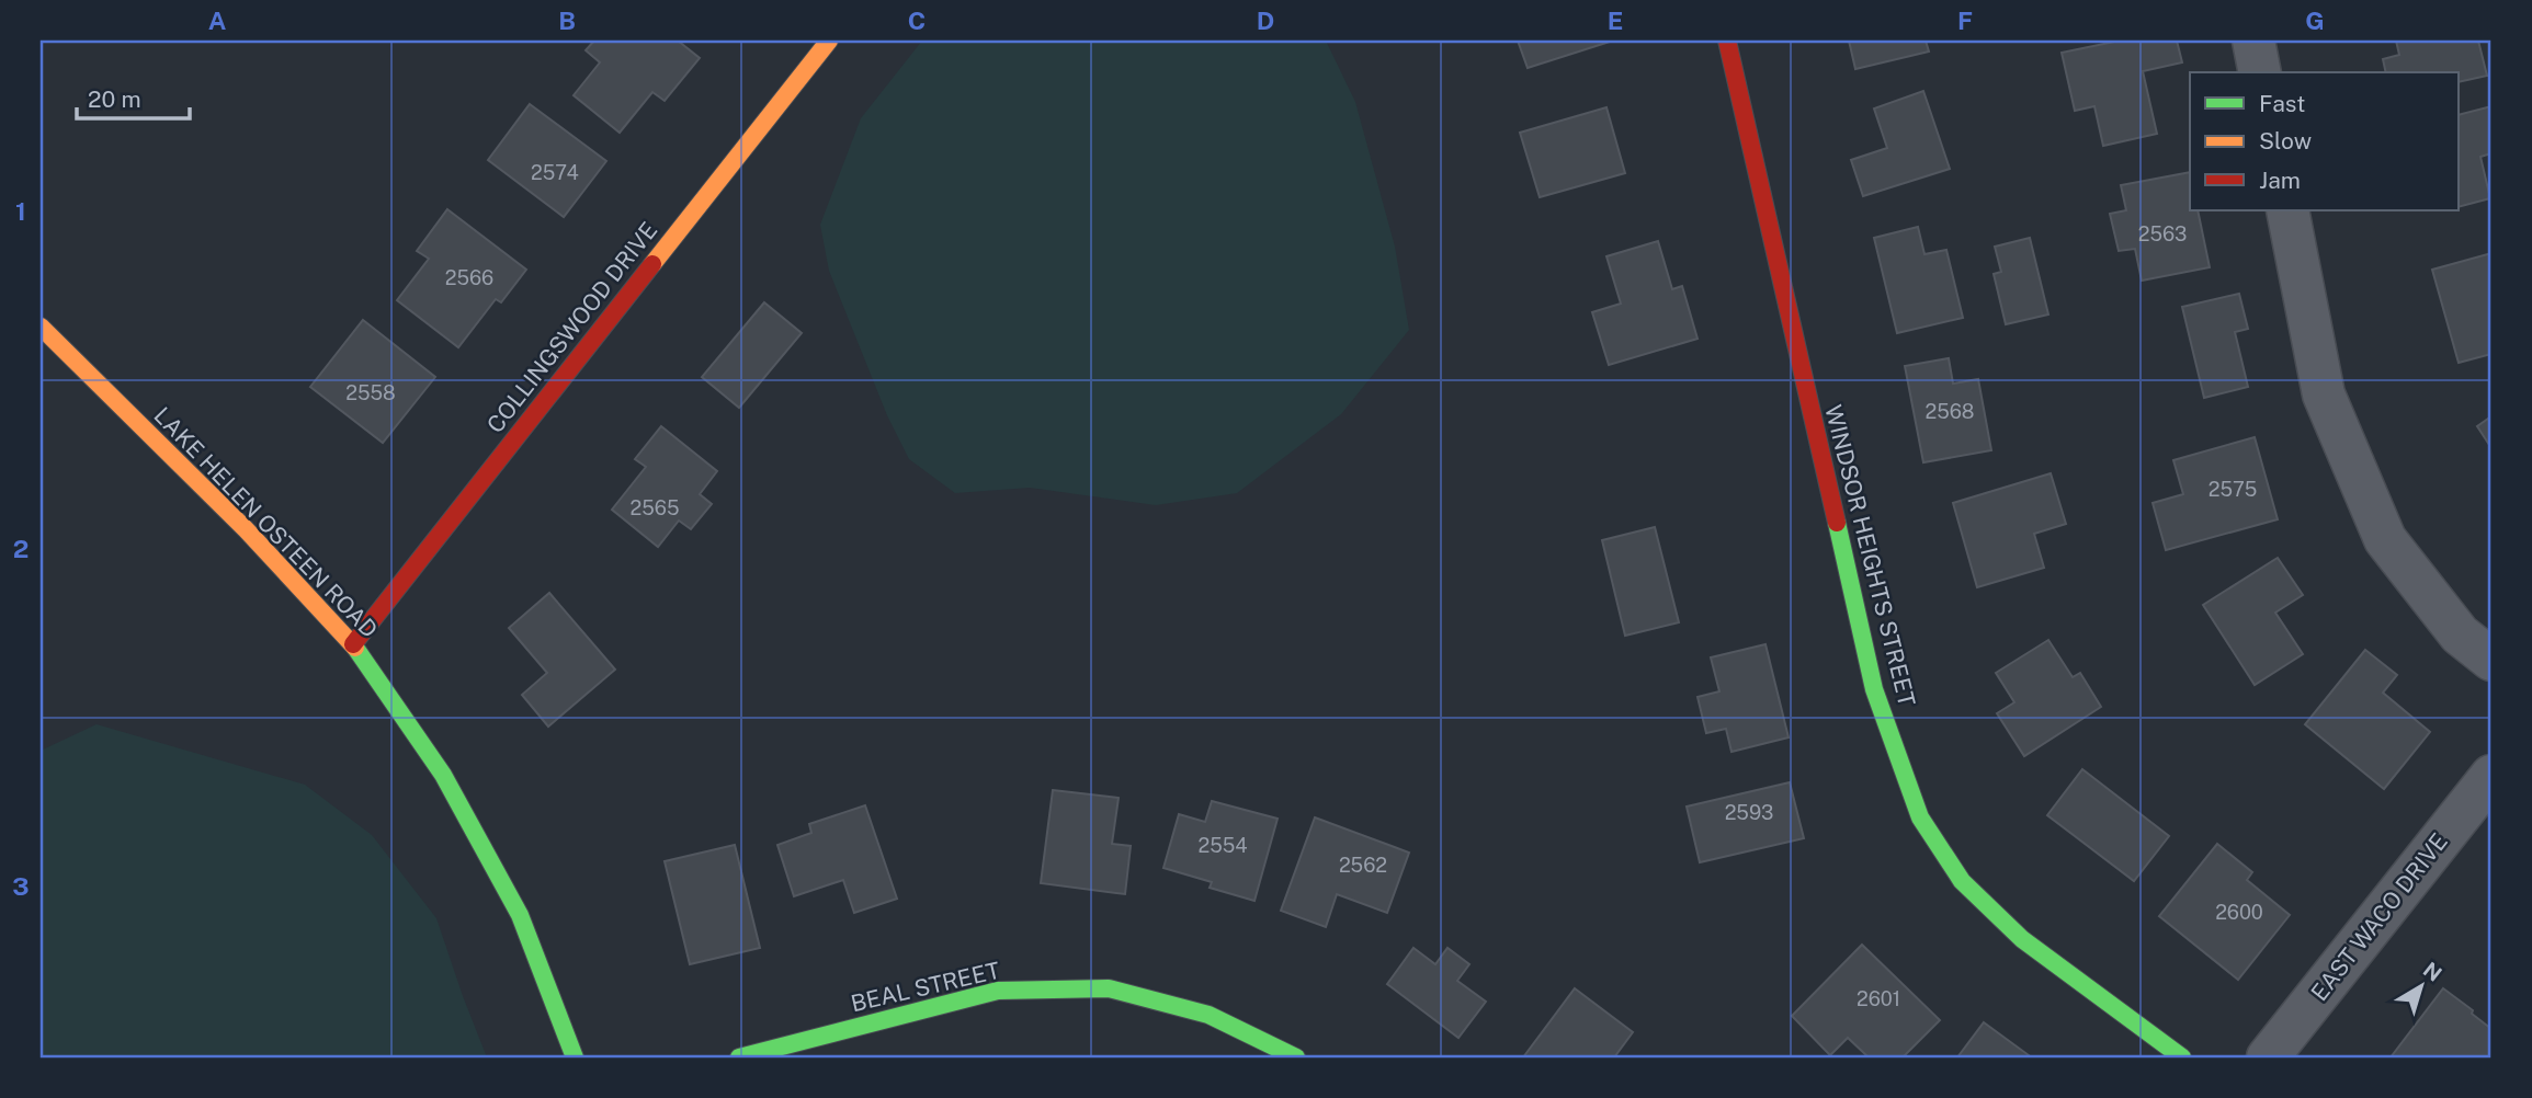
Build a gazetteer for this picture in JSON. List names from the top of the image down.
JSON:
{
  "streets": {
    "street": [
      "COLLINGSWOOD DRIVE",
      "LAKE HELEN OSTEEN ROAD",
      "WINDSOR HEIGHTS STREET",
      "EAST WACO DRIVE",
      "BEAL STREET"
    ]
  },
  "crossings": [
    ["COLLINGSWOOD DRIVE", "LAKE HELEN OSTEEN ROAD"]
  ],
  "house_numbers": [
    "2574",
    "2563",
    "2566",
    "2558",
    "2568",
    "2575",
    "2565",
    "2593",
    "2554",
    "2562",
    "2600",
    "2601"
  ],
  "legend": ["Fast", "Slow", "Jam"],
  "scale_bar": "20 m",
  "north": "top right",
  "grid": {
    "columns": [
      "A",
      "B",
      "C",
      "D",
      "E",
      "F",
      "G"
    ],
    "rows": ["1", "2", "3"]
  }
}
